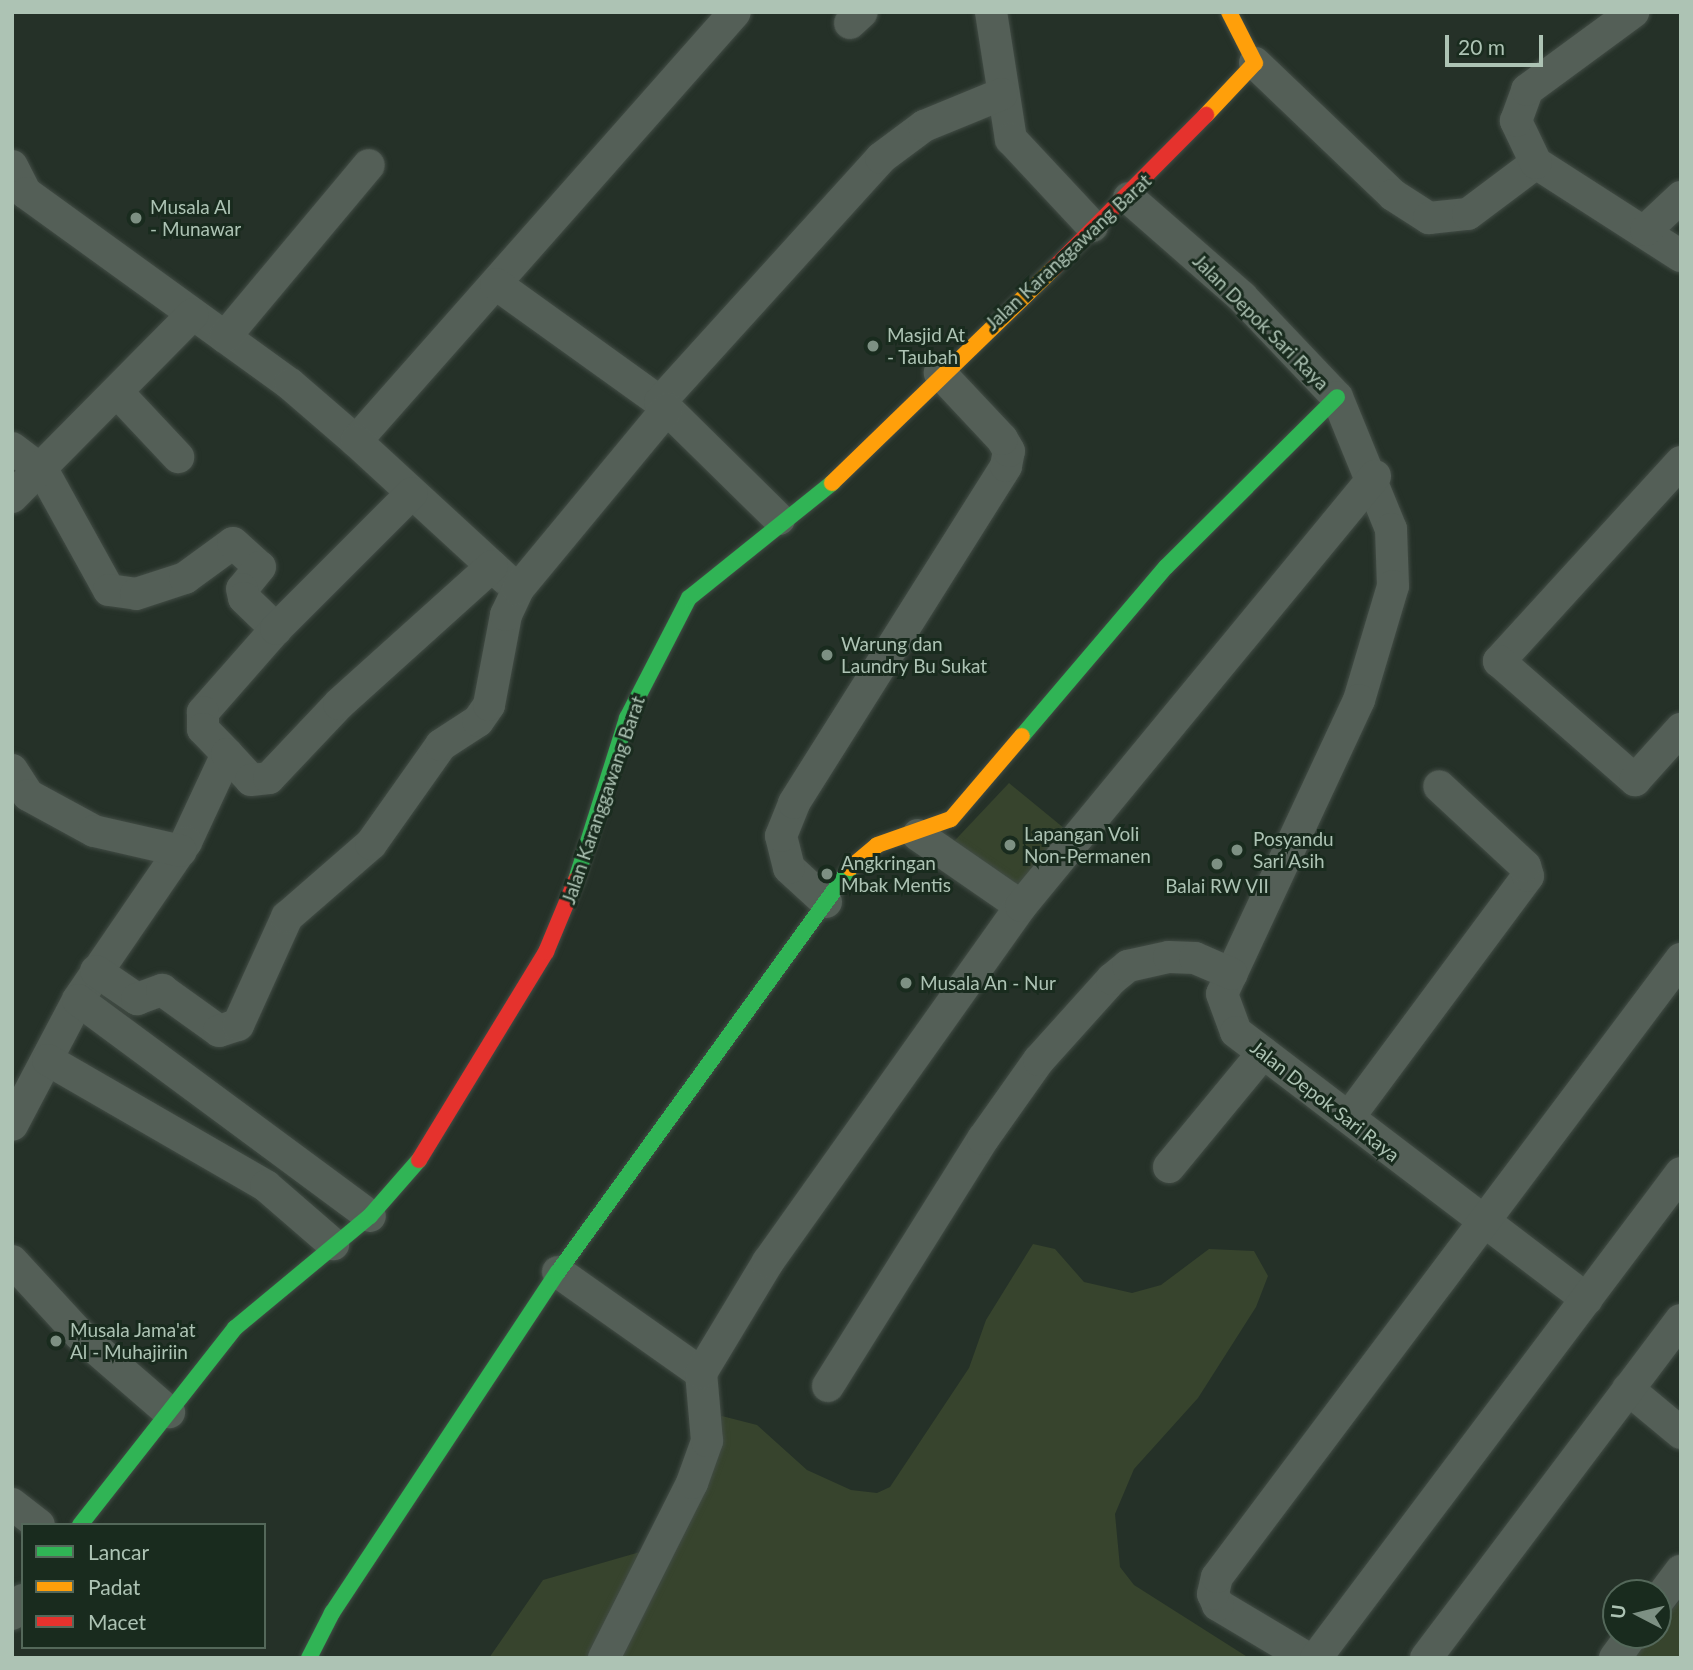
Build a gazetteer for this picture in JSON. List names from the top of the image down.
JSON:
{
  "streets": {
    "street": ["Jalan Karanggawang Barat", "Jalan Depok Sari Raya"]
  },
  "crossings": [
    ["Jalan Karanggawang Barat", "Jalan Depok Sari Raya"]
  ],
  "places": [
    "Musala Al - Munawar",
    "Masjid At - Taubah",
    "Warung dan Laundry Bu Sukat",
    "Lapangan Voli Non-Permanen",
    "Posyandu Sari Asih",
    "Balai RW VII",
    "Angkringan Mbak Mentis",
    "Musala An - Nur",
    "Musala Jama'at Al - Muhajiriin"
  ],
  "legend": ["Lancar", "Padat", "Macet"],
  "scale_bar": "20 m",
  "north": "left"
}
